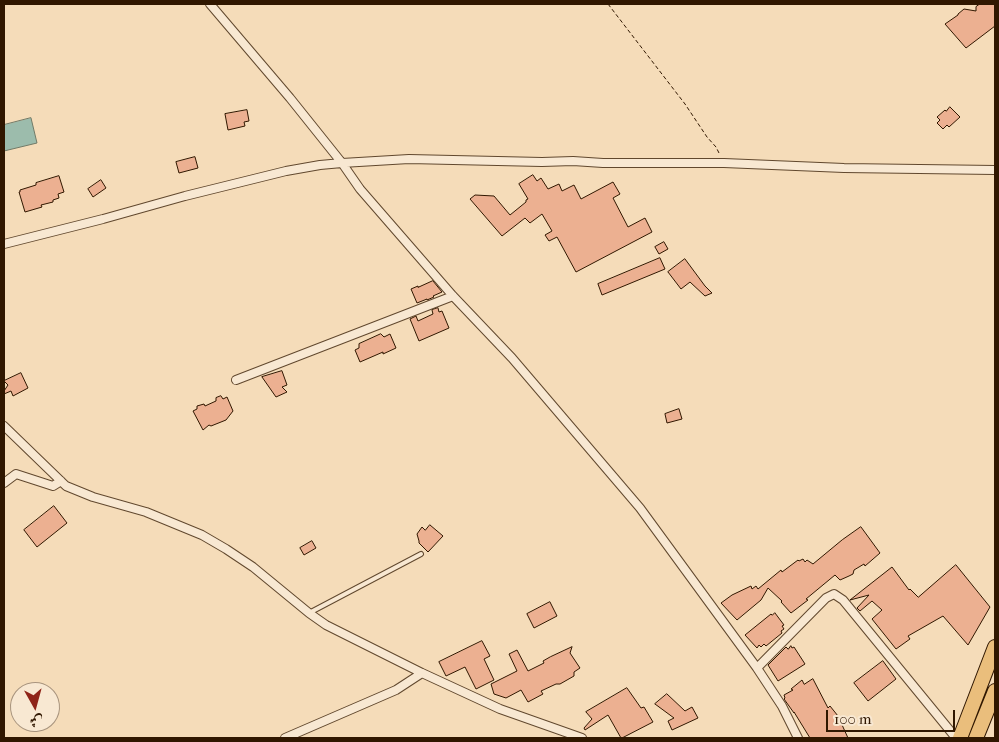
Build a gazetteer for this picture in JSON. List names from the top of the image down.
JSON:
{
  "scale_bar": "100 m",
  "north": "bottom"
}
